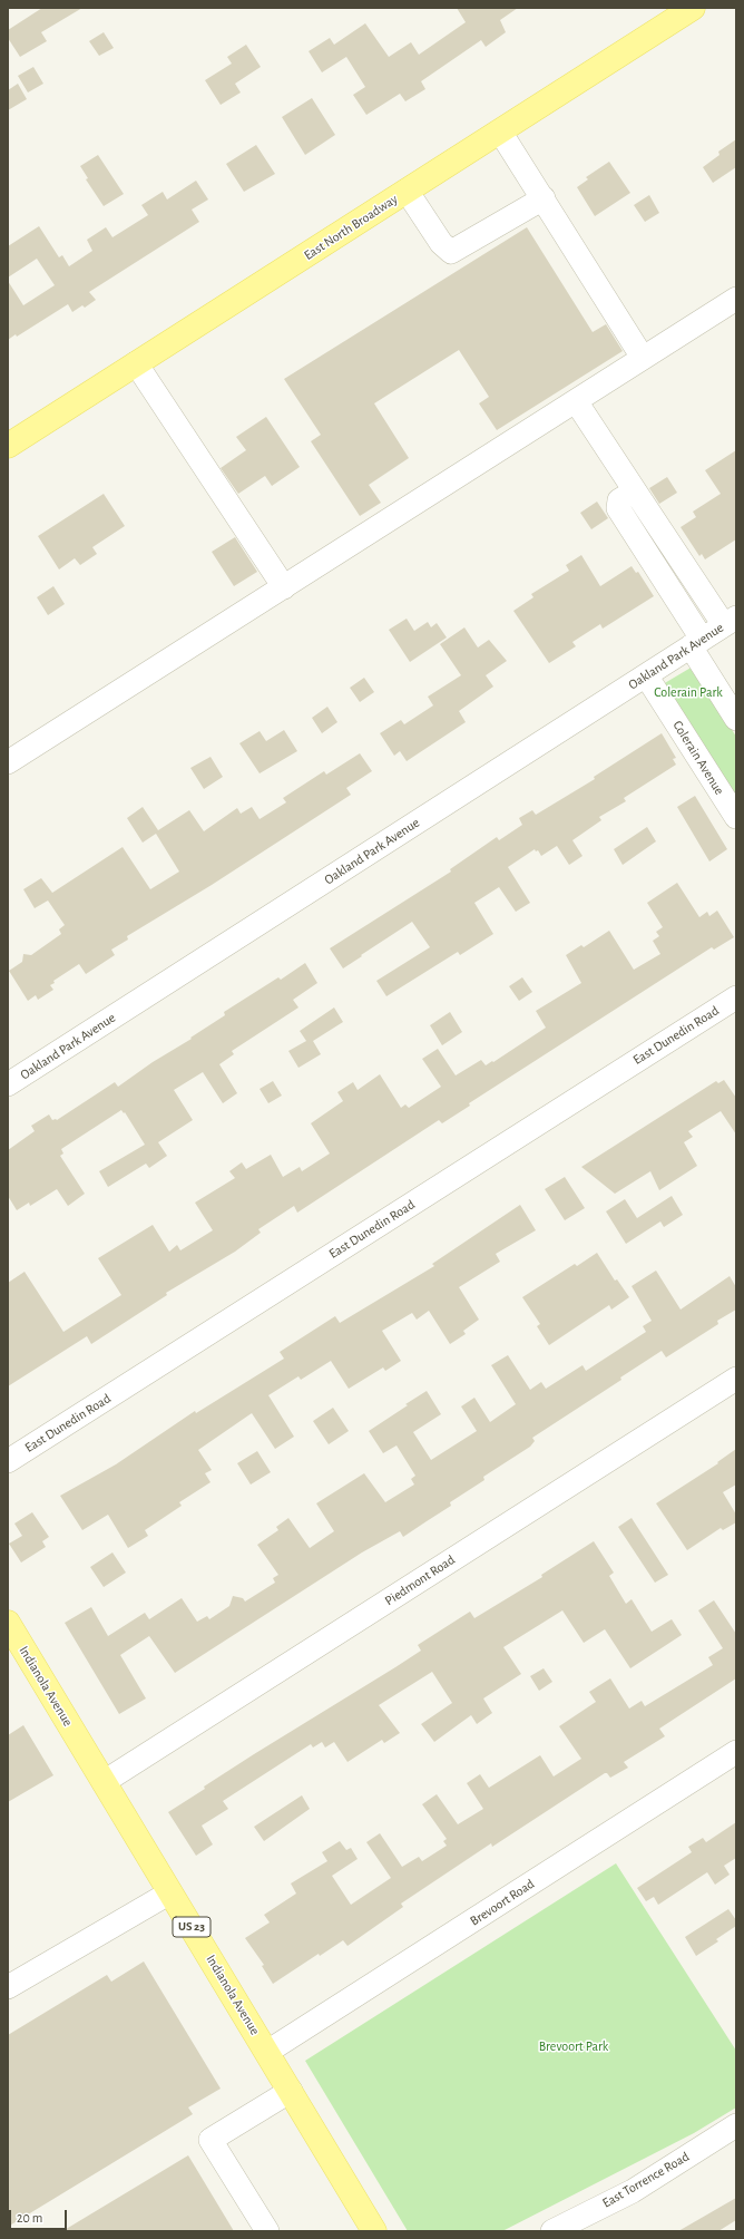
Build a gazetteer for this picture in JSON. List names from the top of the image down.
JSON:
{
  "streets": {
    "main road": ["East North Broadway", "Indianola Avenue", "US 23"],
    "street": [
      "Oakland Park Avenue",
      "Colerain Avenue",
      "East Dunedin Road",
      "Piedmont Road",
      "Brevoort Road",
      "East Torrence Road"
    ]
  },
  "crossings": [
    ["Oakland Park Avenue", "Colerain Avenue"],
    ["Piedmont Road", "Indianola Avenue"],
    ["Indianola Avenue", "Brevoort Road"]
  ],
  "parks": ["Colerain Park", "Brevoort Park"],
  "scale_bar": "20 m"
}
